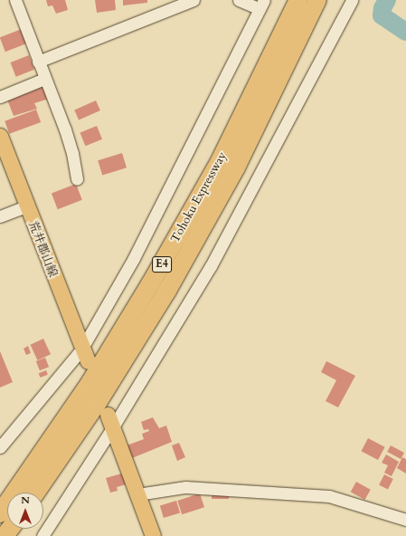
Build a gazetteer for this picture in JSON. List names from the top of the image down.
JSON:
{
  "streets": {
    "highway": ["Tohoku Expressway", "E4"],
    "main road": ["荒井郡山線"]
  },
  "north": "top"
}
